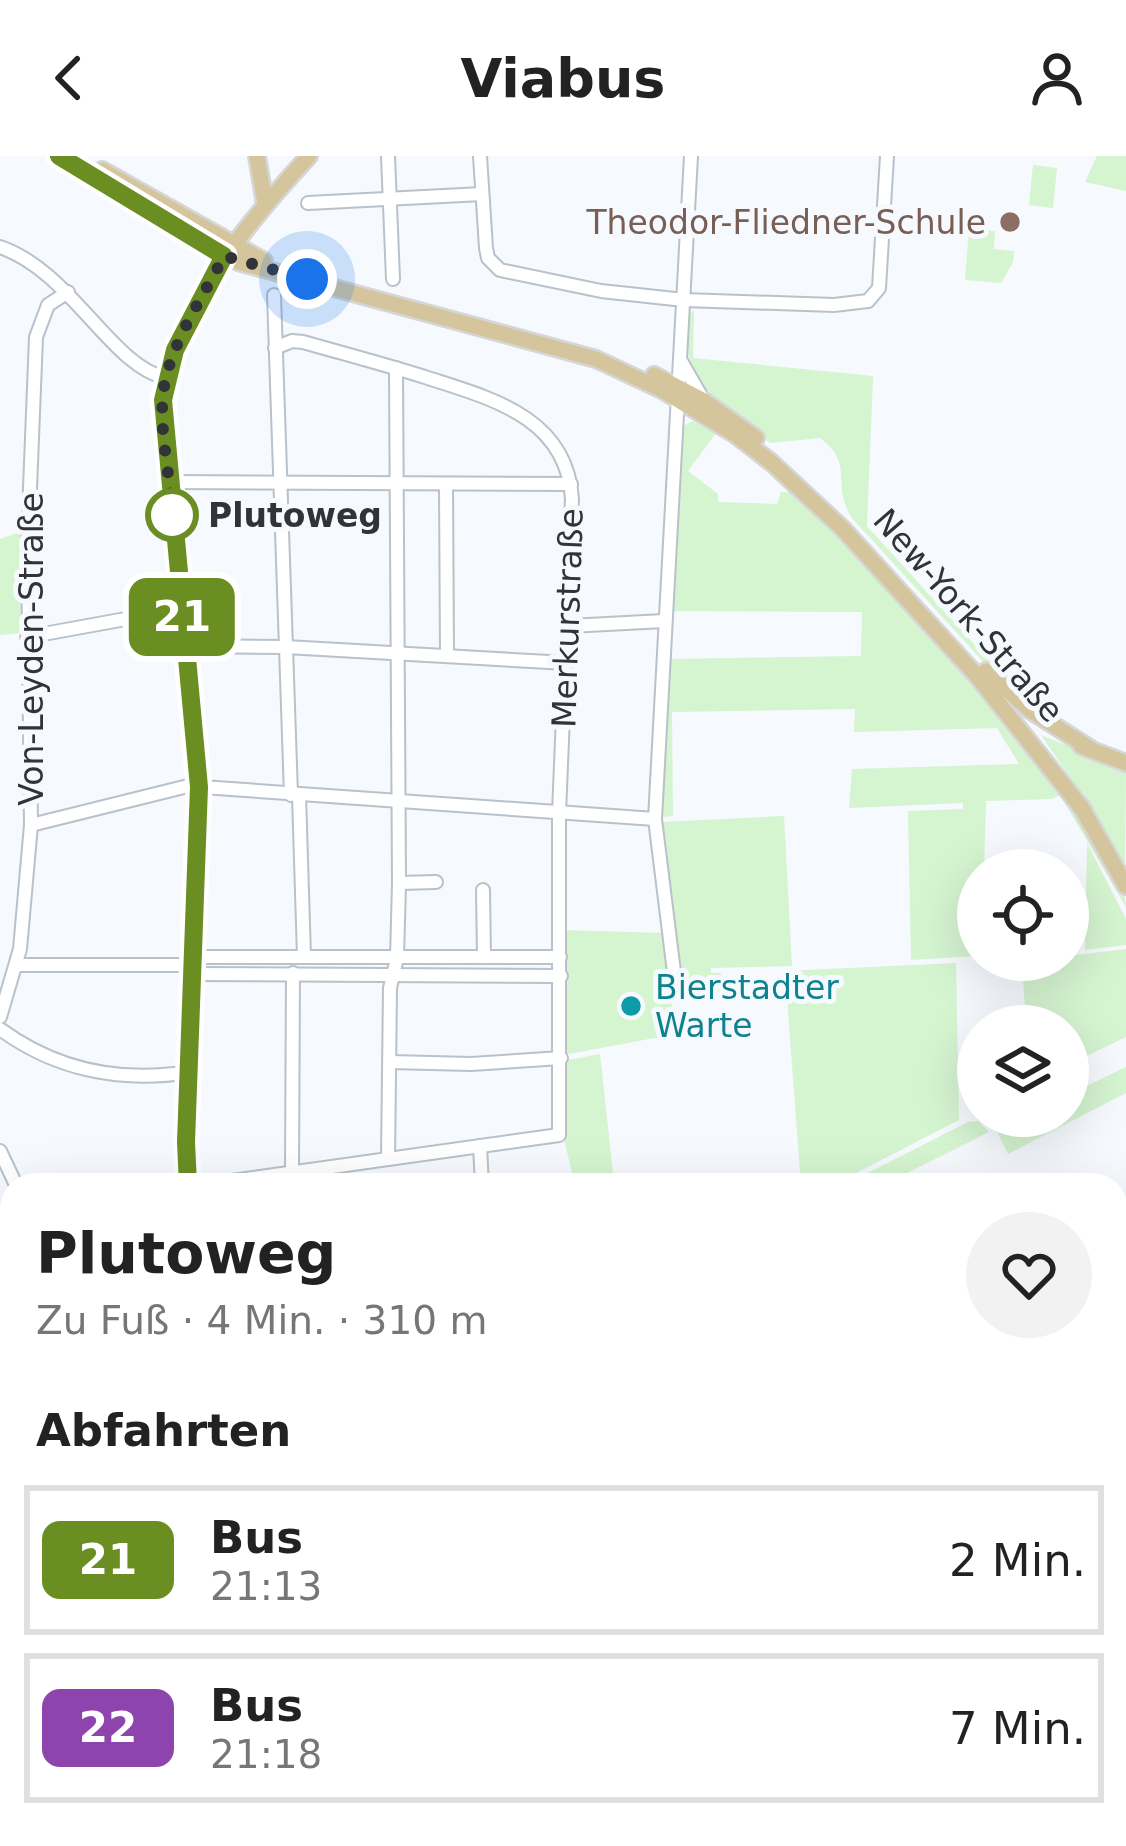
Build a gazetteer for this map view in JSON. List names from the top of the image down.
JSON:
{
  "streets": {
    "main road": ["New-York-Straße"],
    "street": ["Merkurstraße", "Von-Leyden-Straße"]
  },
  "places": ["Theodor-Fliedner-Schule", "Plutoweg", "Bierstadter Warte"],
  "lines": ["bus line 21"],
  "page": {
    "header": "Viabus",
    "on_map": "21",
    "heading": [
      ["Plutoweg", "Zu Fuß · 4 Min. · 310 m"],
      "Abfahrten"
    ],
    "list": [
      {
        "mark": "21",
        "name": "Bus",
        "note": "21:13",
        "value": "2 Min."
      },
      {
        "mark": "22",
        "name": "Bus",
        "note": "21:18",
        "value": "7 Min."
      }
    ]
  }
}
